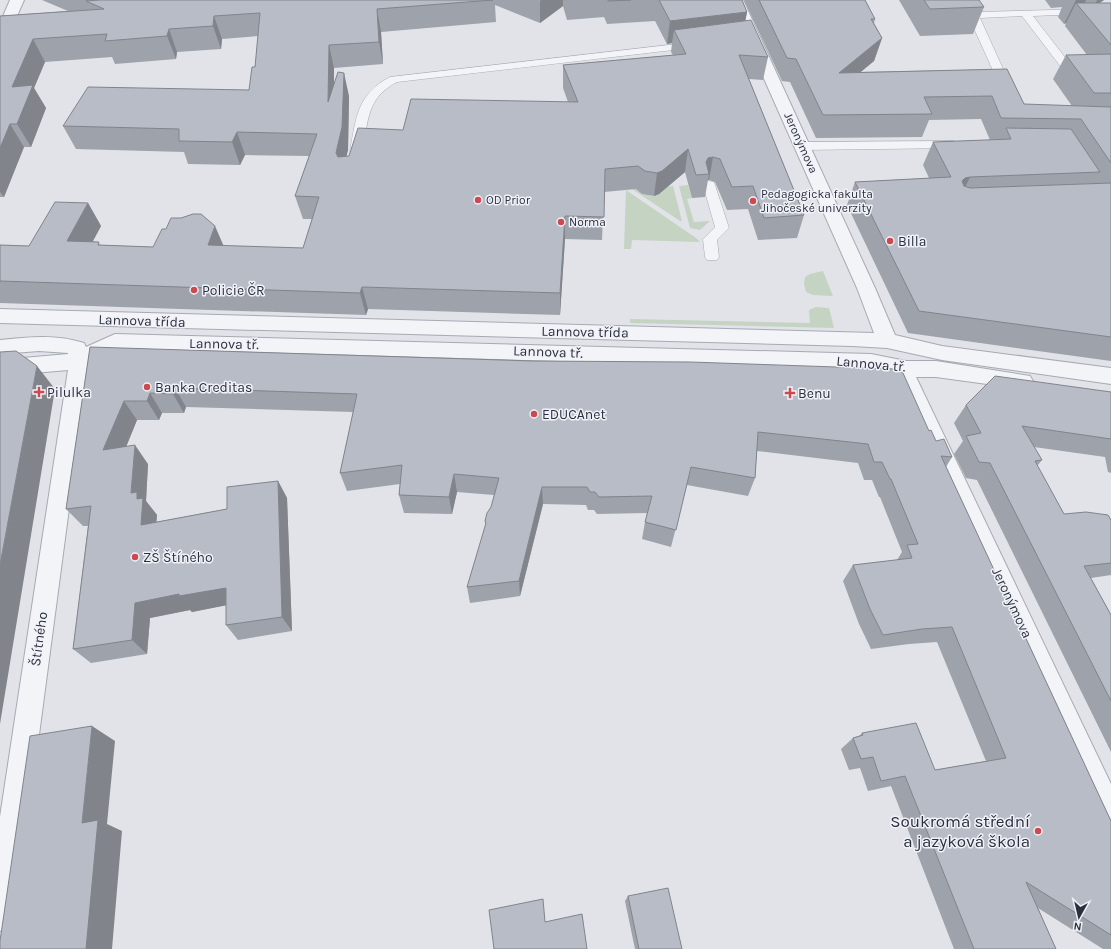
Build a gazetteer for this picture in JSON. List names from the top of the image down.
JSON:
{
  "streets": {
    "street": [
      "Jeronýmova",
      "Lannova třída",
      "Lannova tř.",
      "Štítného"
    ]
  },
  "crossings": [
    ["Jeronýmova", "Lannova třída"],
    ["Lannova třída", "Lannova tř."],
    ["Lannova tř.", "Štítného"]
  ],
  "places": {
    "other": [
      "OD Prior",
      "Pedagogicka fakulta Jihočeské univerzity",
      "Norma",
      "Billa",
      "Policie ČR",
      "Banka Creditas",
      "EDUCAnet",
      "ZŠ Štíného",
      "Soukromá střední a jazyková škola"
    ],
    "health": ["Pilulka", "Benu"]
  },
  "north": "bottom"
}
